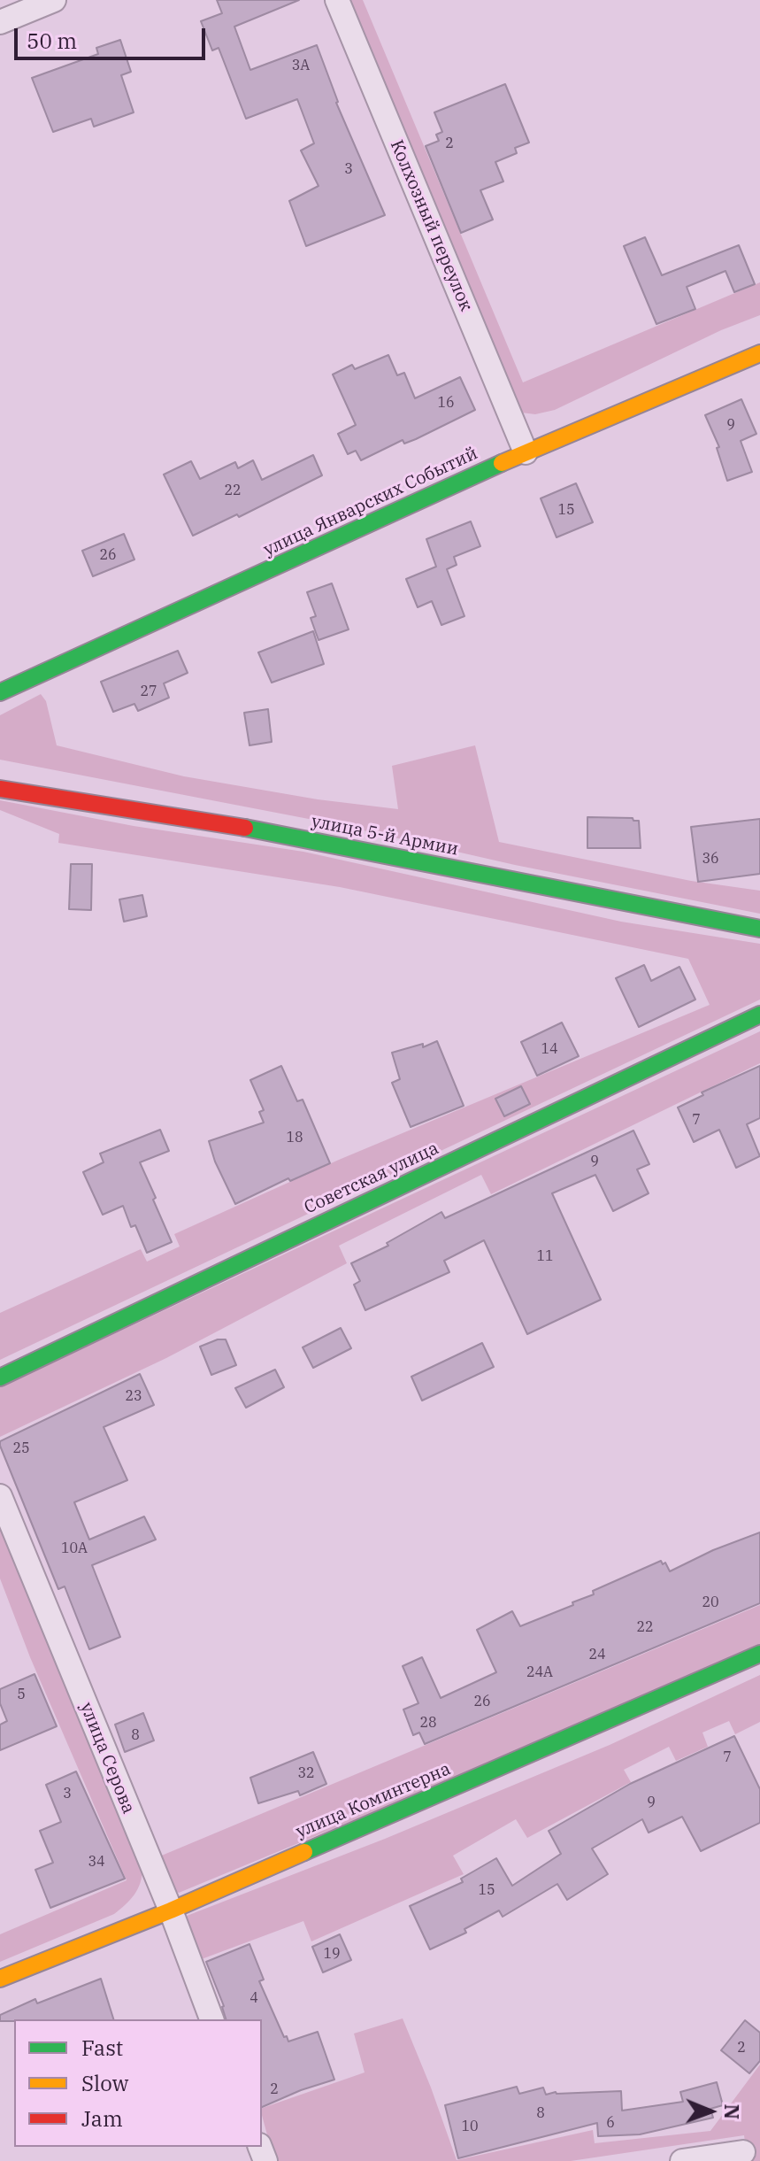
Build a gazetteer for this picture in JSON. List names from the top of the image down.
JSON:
{
  "streets": {
    "street": [
      "Колхозный переулок",
      "улица Январских Событий",
      "улица 5-й Армии",
      "Советская улица",
      "улица Серова",
      "улица Коминтерна"
    ]
  },
  "crossings": [
    ["Колхозный переулок", "улица Январских Событий"],
    ["улица Серова", "улица Коминтерна"]
  ],
  "house_numbers": [
    "3А",
    "2",
    "3",
    "16",
    "9",
    "22",
    "15",
    "26",
    "27",
    "36",
    "14",
    "7",
    "18",
    "9",
    "11",
    "23",
    "25",
    "10А",
    "20",
    "22",
    "24",
    "24А",
    "5",
    "26",
    "28",
    "8",
    "7",
    "32",
    "3",
    "9",
    "34",
    "15",
    "19",
    "4",
    "2",
    "2",
    "8",
    "6",
    "10"
  ],
  "legend": ["Fast", "Slow", "Jam"],
  "scale_bar": "50 m",
  "north": "right"
}
